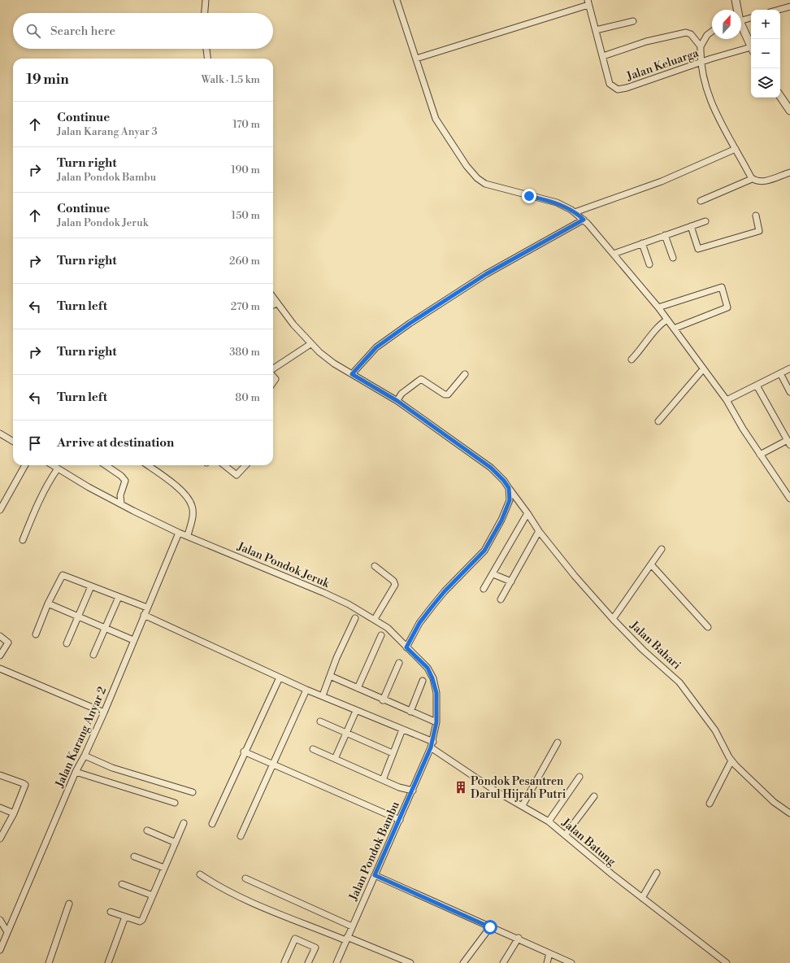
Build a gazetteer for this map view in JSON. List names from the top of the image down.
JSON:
{
  "streets": {
    "street": [
      "Jalan Keluarga",
      "Jalan Pondok Jeruk",
      "Jalan Bahari",
      "Jalan Karang Anyar 2",
      "Jalan Batung",
      "Jalan Pondok Bambu"
    ]
  },
  "crossings": [
    ["Jalan Pondok Jeruk", "Jalan Karang Anyar 2"],
    ["Jalan Pondok Jeruk", "Jalan Batung"],
    ["Jalan Pondok Jeruk", "Jalan Pondok Bambu"],
    ["Jalan Karang Anyar 2", "Jalan Batung"],
    ["Jalan Batung", "Jalan Pondok Bambu"]
  ],
  "places": {
    "building": ["Pondok Pesantren Darul Hijrah Putri"]
  },
  "north": "top",
  "page": {
    "map_buttons": ["+", "−"],
    "search": "Search here",
    "heading": ["19 min", "Walk · 1.5 km"],
    "list": [
      ["Continue", "Jalan Karang Anyar 3", "170 m"],
      ["Turn right", "Jalan Pondok Bambu", "190 m"],
      ["Continue", "Jalan Pondok Jeruk", "150 m"],
      ["Turn right", "260 m"],
      ["Turn left", "270 m"],
      ["Turn right", "380 m"],
      ["Turn left", "80 m"],
      "Arrive at destination"
    ]
  }
}
